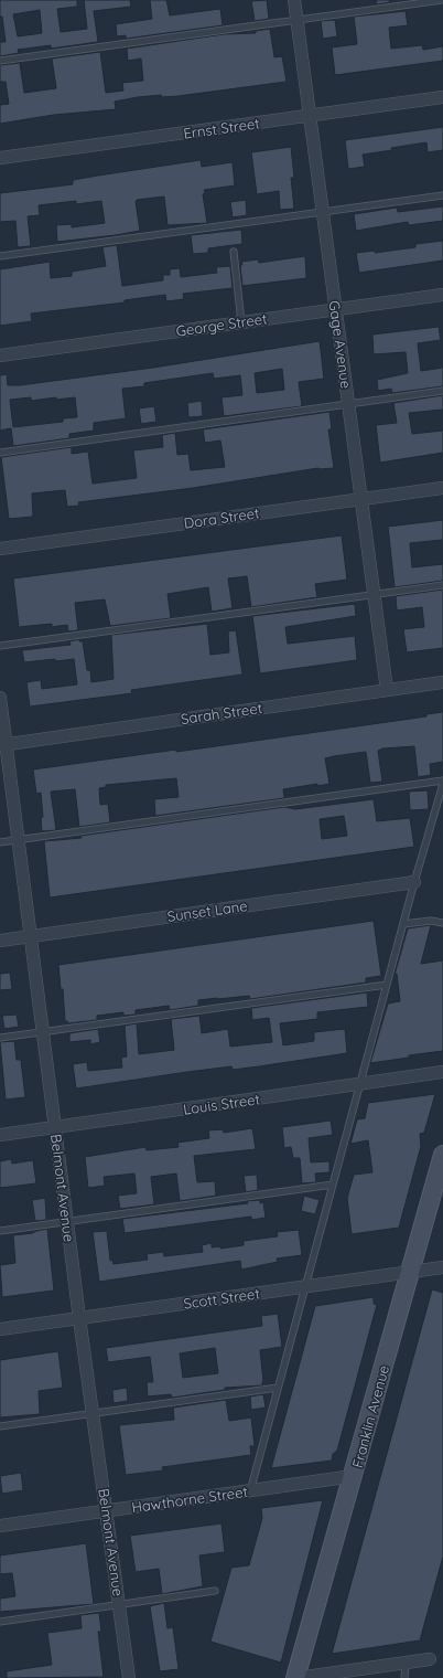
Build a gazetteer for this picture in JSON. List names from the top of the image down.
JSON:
{
  "streets": {
    "main road": ["Franklin Avenue"],
    "street": [
      "Ernst Street",
      "George Street",
      "Gage Avenue",
      "Dora Street",
      "Sarah Street",
      "Sunset Lane",
      "Louis Street",
      "Belmont Avenue",
      "Scott Street",
      "Hawthorne Street"
    ]
  },
  "crossings": [
    ["Ernst Street", "Gage Avenue"],
    ["George Street", "Gage Avenue"],
    ["Gage Avenue", "Dora Street"],
    ["Gage Avenue", "Sarah Street"],
    ["Sarah Street", "Belmont Avenue"],
    ["Sunset Lane", "Belmont Avenue"],
    ["Louis Street", "Belmont Avenue"],
    ["Belmont Avenue", "Scott Street"],
    ["Belmont Avenue", "Hawthorne Street"],
    ["Scott Street", "Franklin Avenue"],
    ["Franklin Avenue", "Hawthorne Street"]
  ]
}
